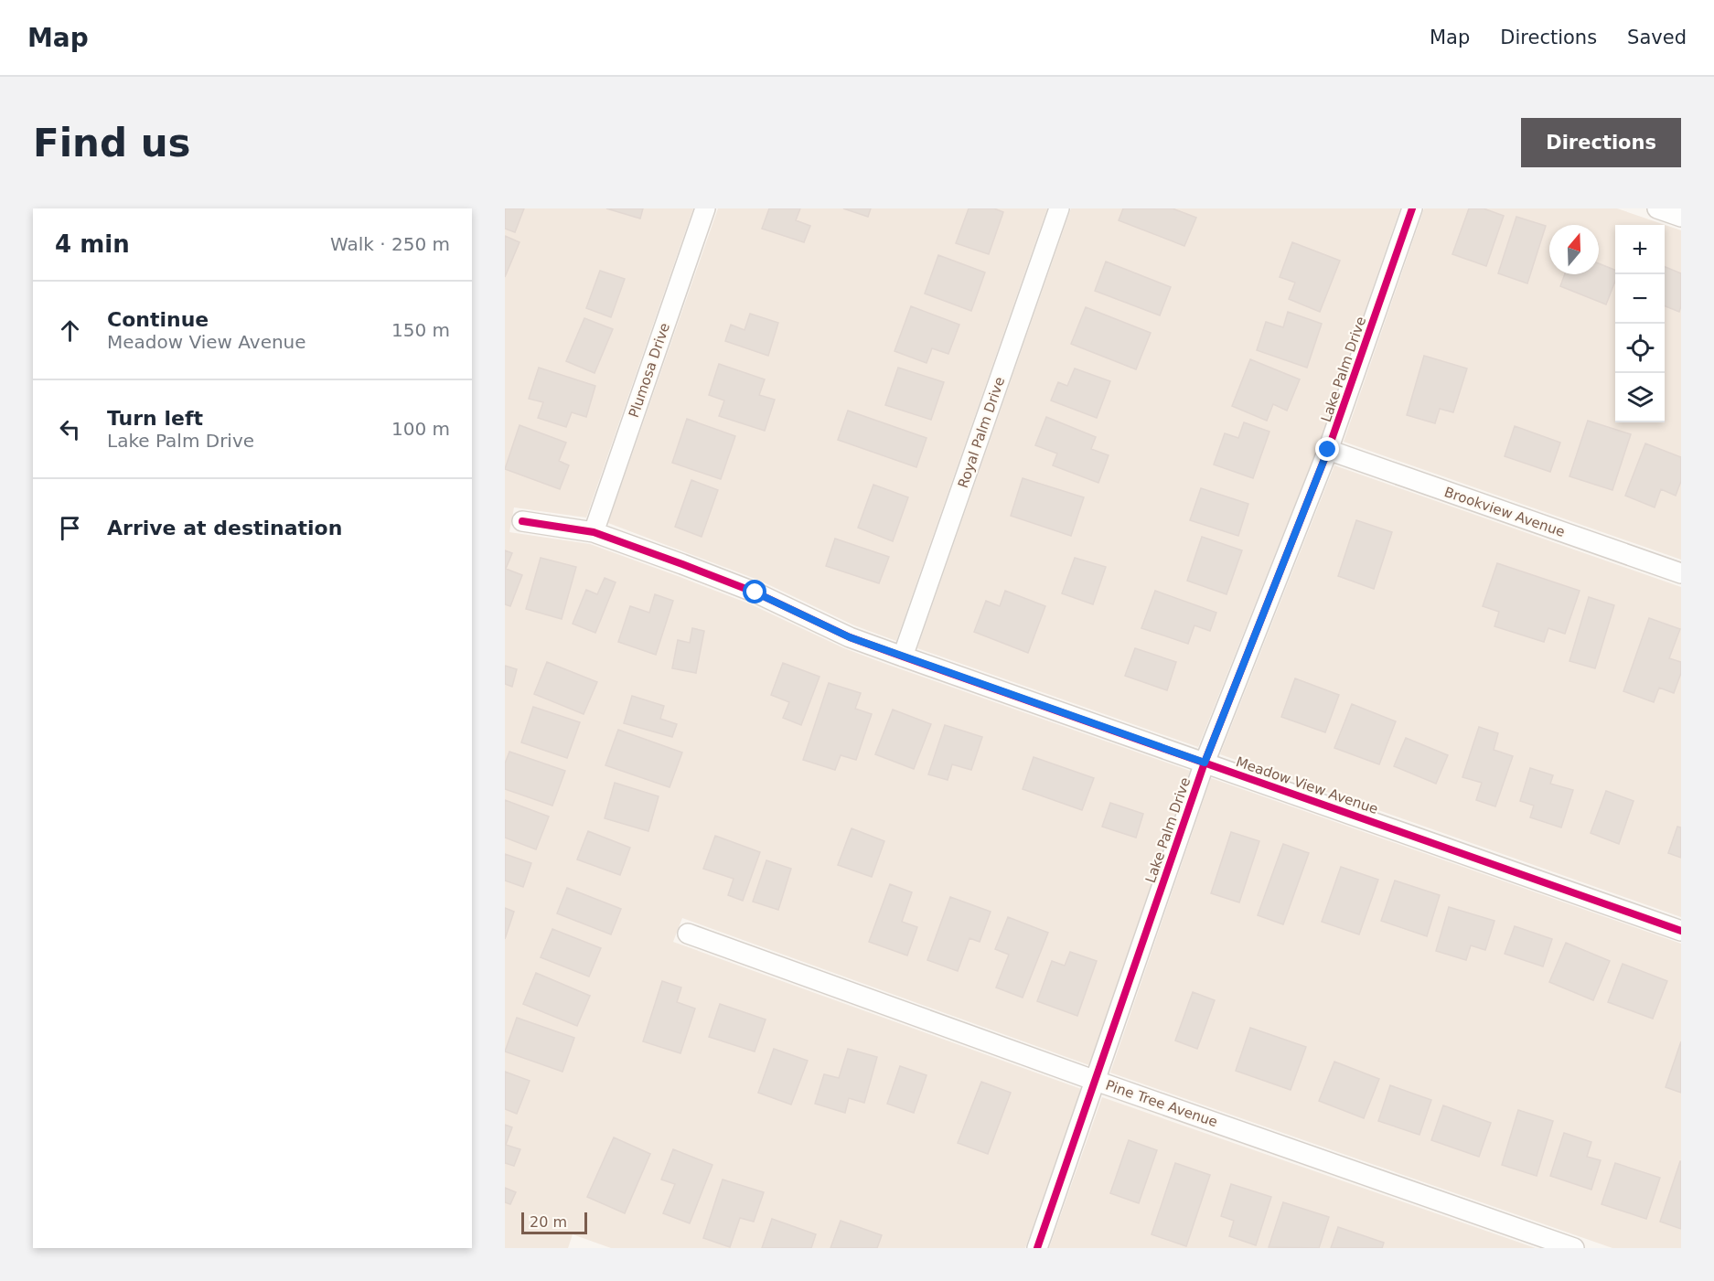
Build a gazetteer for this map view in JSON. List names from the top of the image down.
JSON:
{
  "streets": {
    "street": [
      "Lake Palm Drive",
      "Plumosa Drive",
      "Royal Palm Drive",
      "Brookview Avenue",
      "Meadow View Avenue",
      "Pine Tree Avenue"
    ]
  },
  "crossings": [
    ["Lake Palm Drive", "Brookview Avenue"],
    ["Lake Palm Drive", "Meadow View Avenue"],
    ["Lake Palm Drive", "Pine Tree Avenue"],
    ["Plumosa Drive", "Meadow View Avenue"],
    ["Royal Palm Drive", "Meadow View Avenue"]
  ],
  "scale_bar": "20 m",
  "north": "top",
  "page": {
    "header": "Map",
    "nav": ["Map", "Directions", "Saved"],
    "buttons": "Directions",
    "title": "Find us",
    "heading": ["4 min", "Walk · 250 m"],
    "map_buttons": ["+", "−"],
    "list": [
      ["Continue", "Meadow View Avenue", "150 m"],
      ["Turn left", "Lake Palm Drive", "100 m"],
      "Arrive at destination"
    ],
    "scale": "20 m"
  }
}
